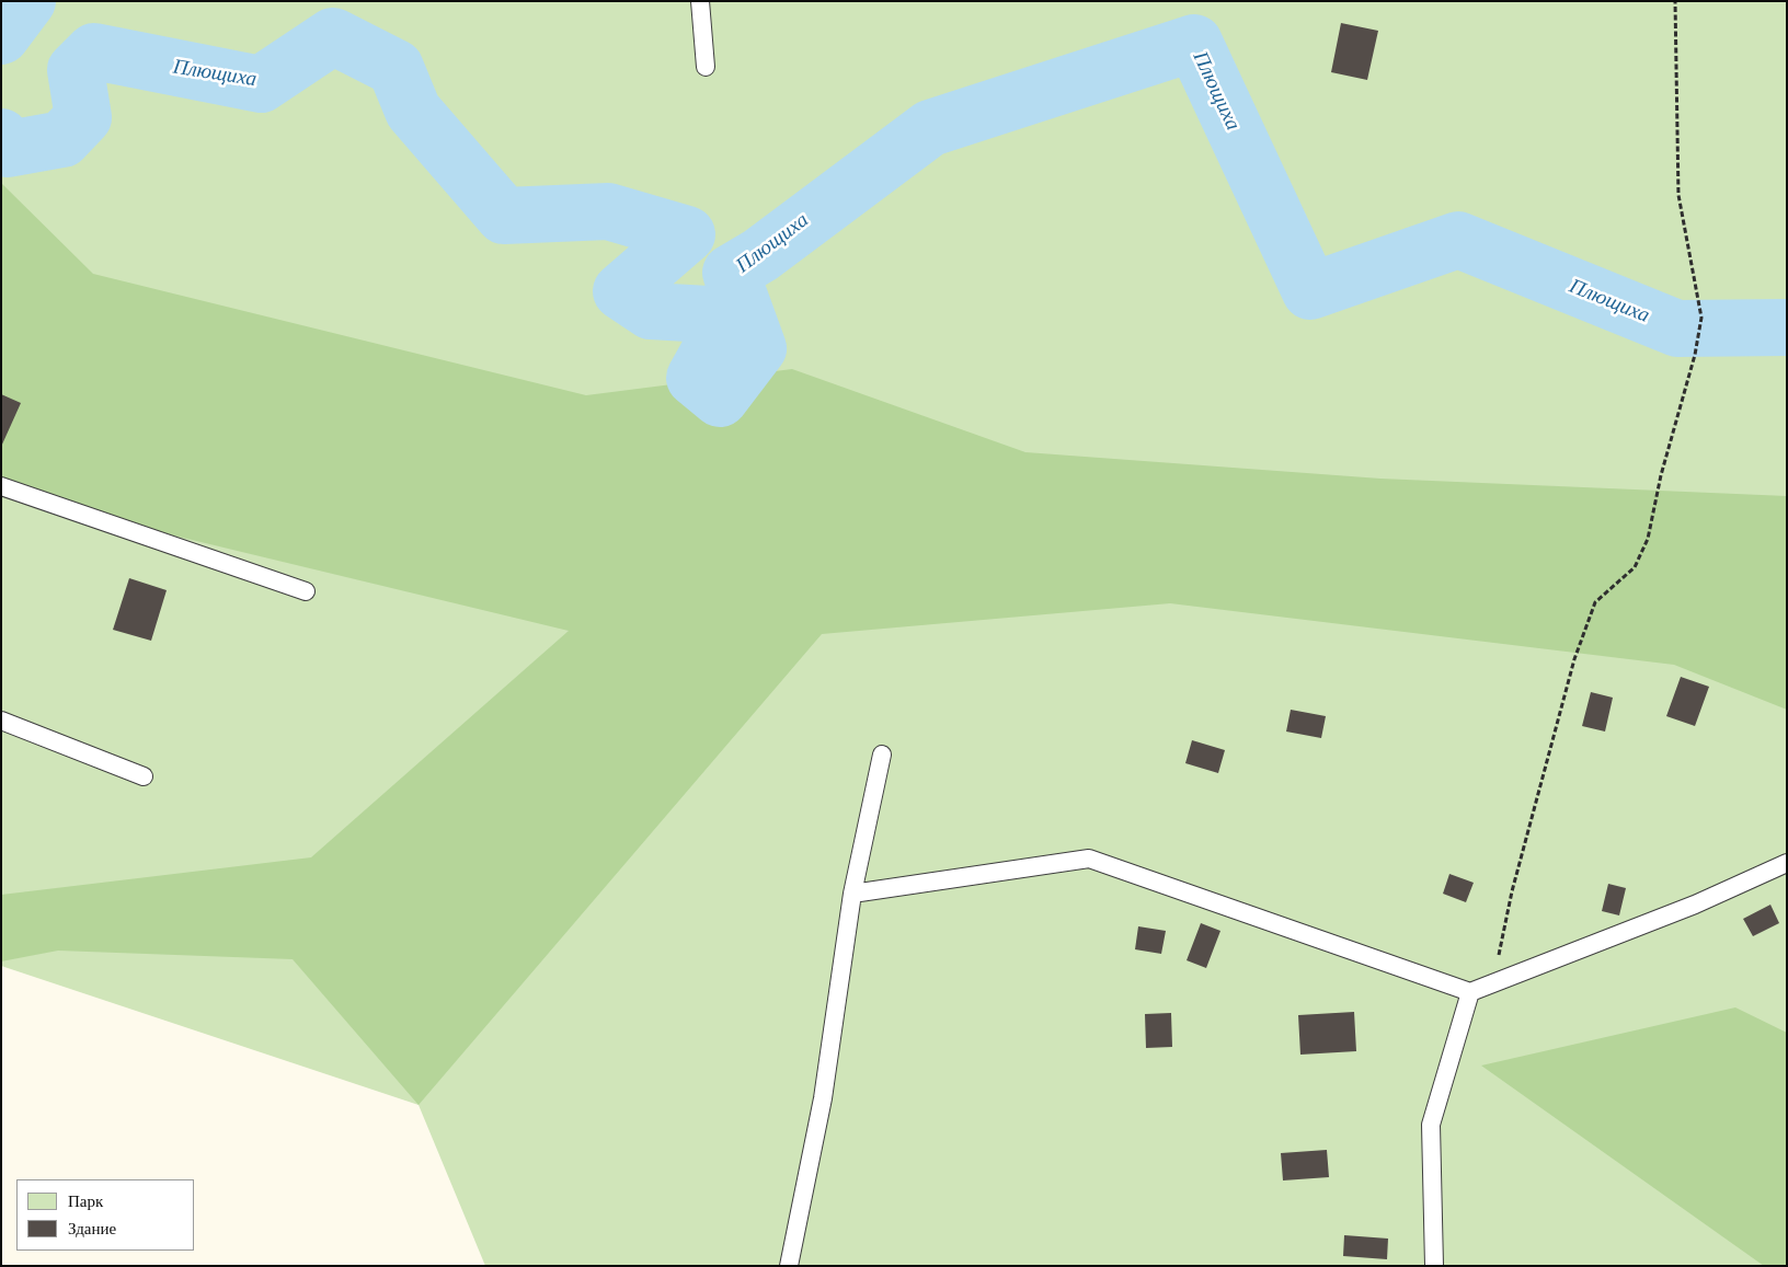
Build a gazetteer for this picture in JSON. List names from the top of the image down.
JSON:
{
  "water": ["Плющиха"],
  "legend": ["Парк", "Здание"]
}
